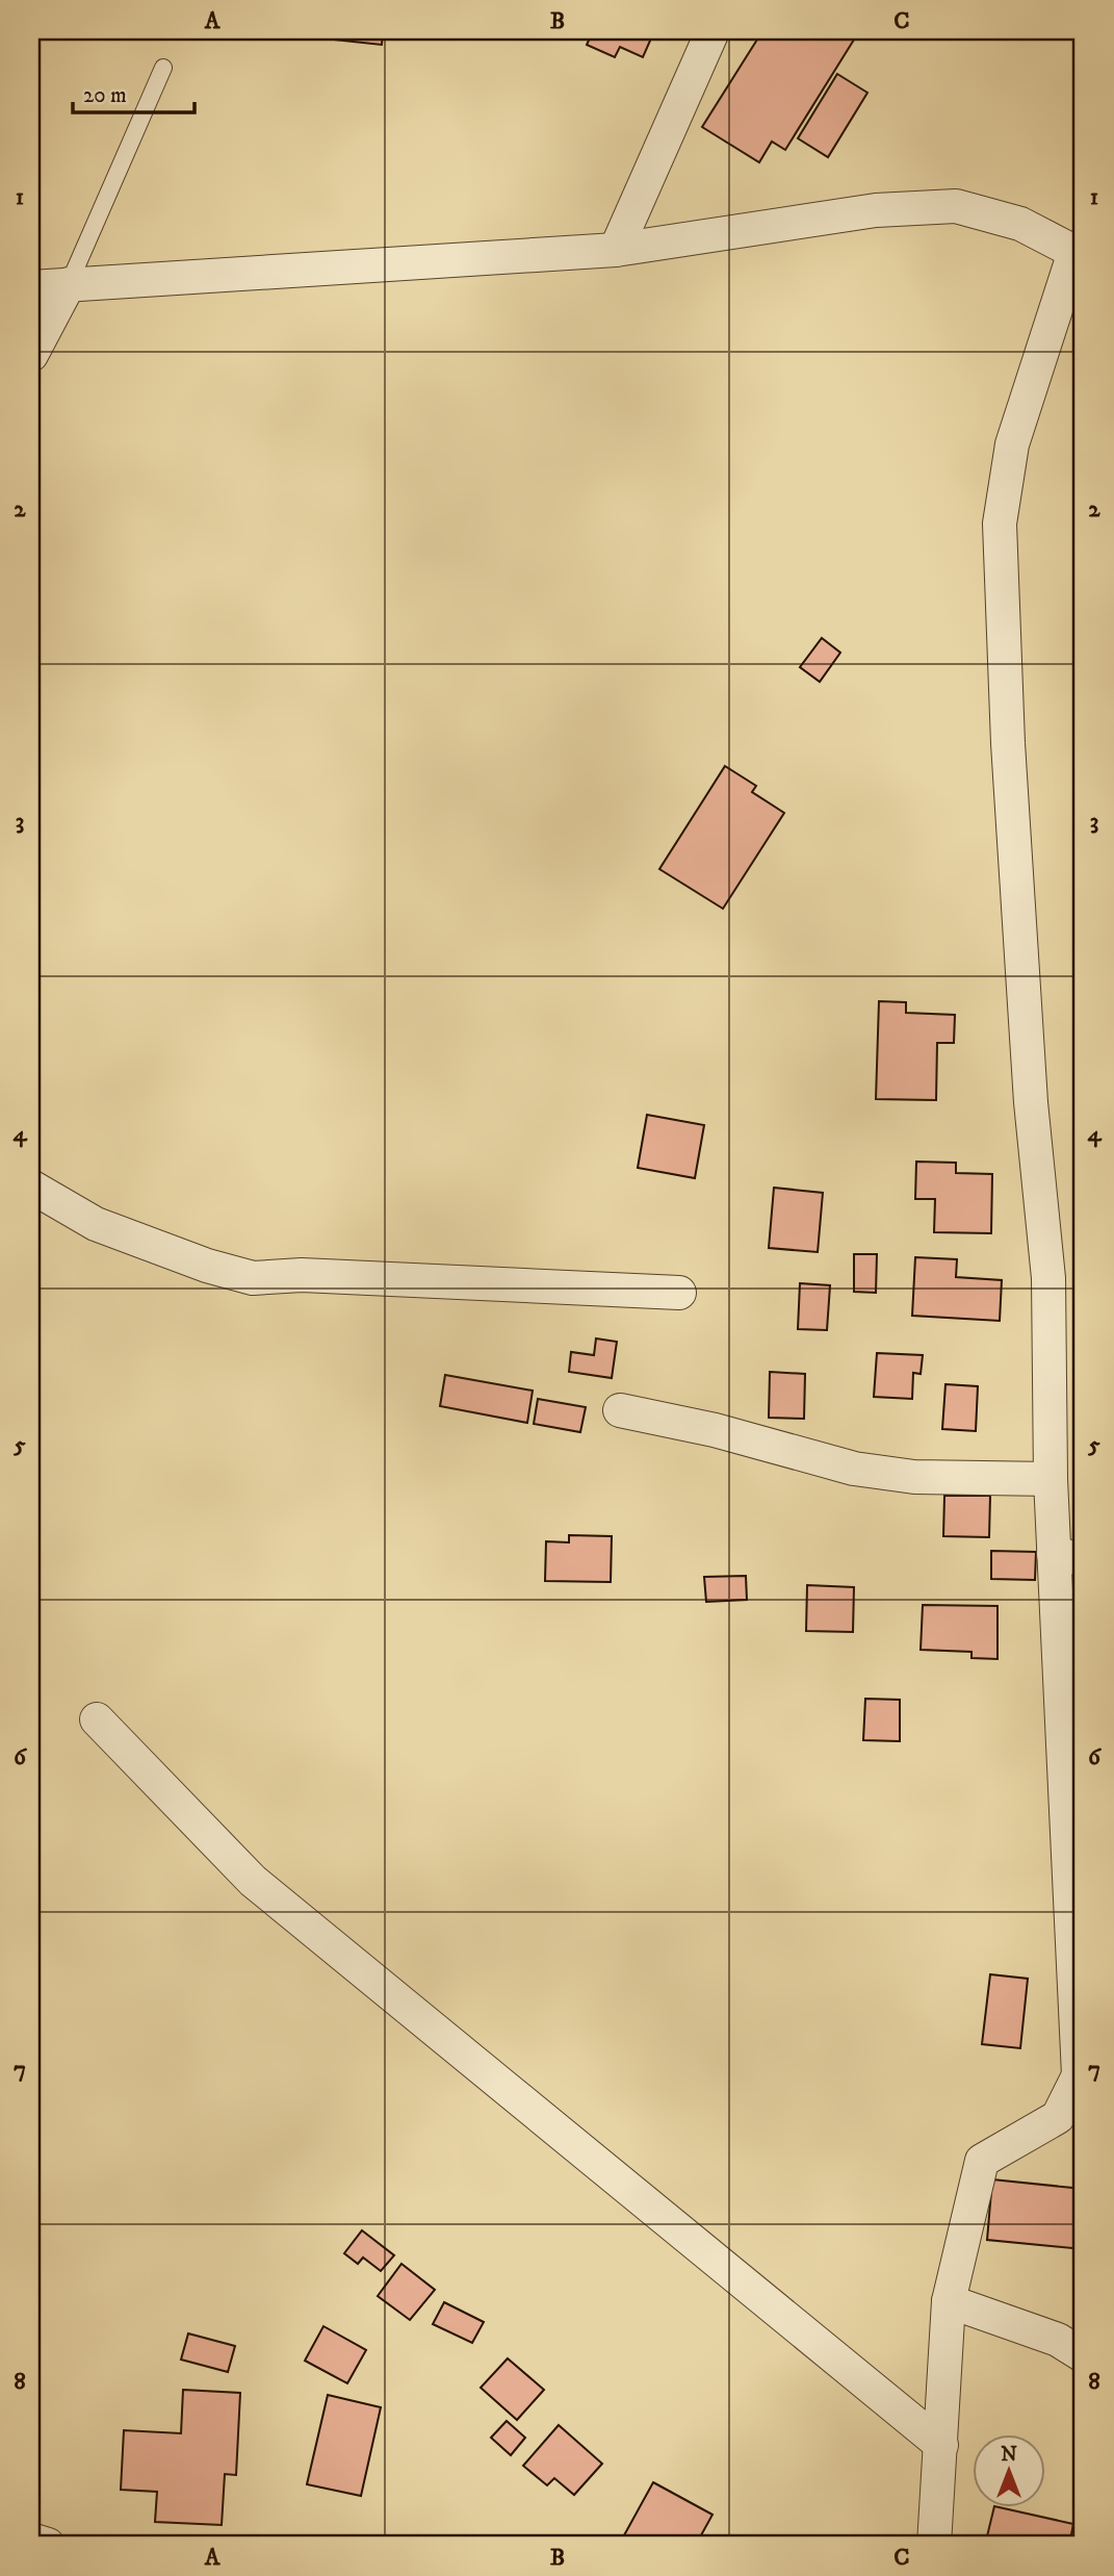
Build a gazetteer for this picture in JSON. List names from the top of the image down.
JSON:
{
  "scale_bar": "20 m",
  "north": "top",
  "grid": {
    "columns": ["A", "B", "C"],
    "rows": [
      "1",
      "2",
      "3",
      "4",
      "5",
      "6",
      "7",
      "8"
    ]
  }
}
